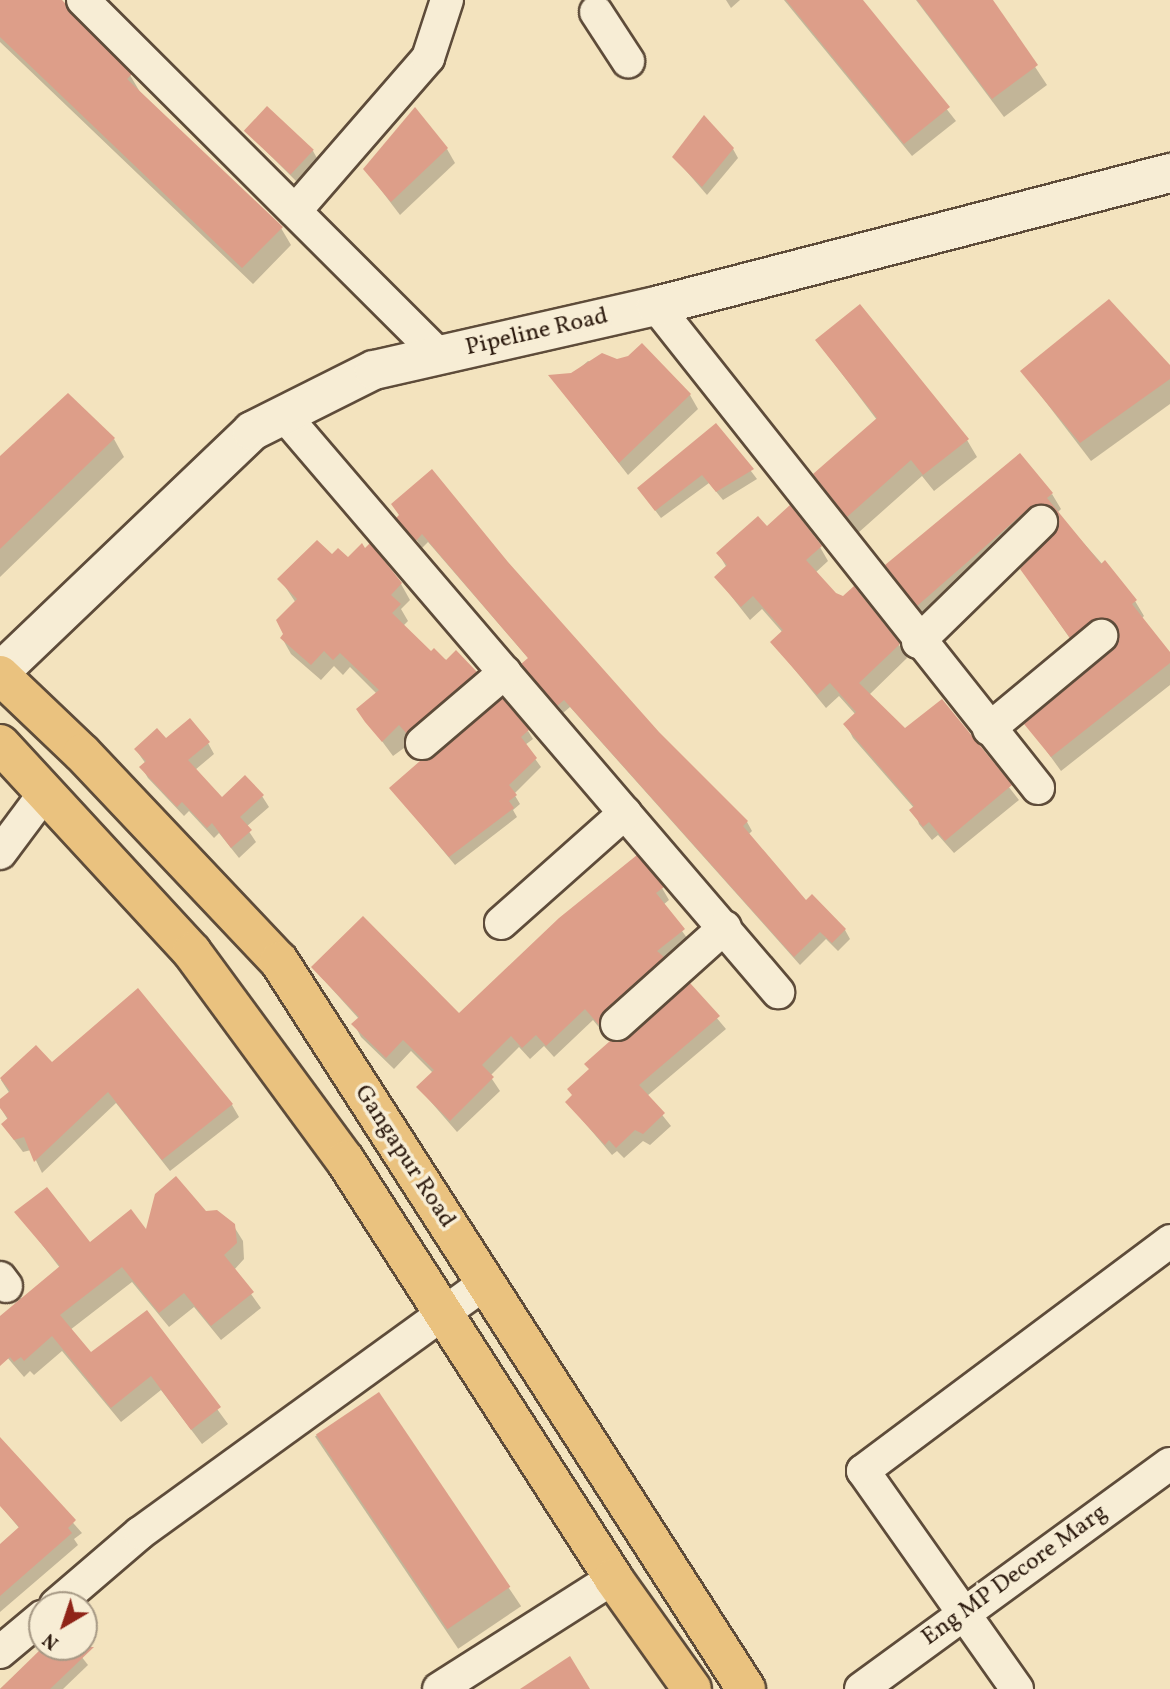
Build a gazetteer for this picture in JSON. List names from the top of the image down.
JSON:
{
  "streets": {
    "main road": ["Gangapur Road"],
    "street": ["Pipeline Road", "Eng MP Decore Marg"]
  },
  "crossings": [
    ["Pipeline Road", "Gangapur Road"]
  ],
  "north": "bottom left"
}
